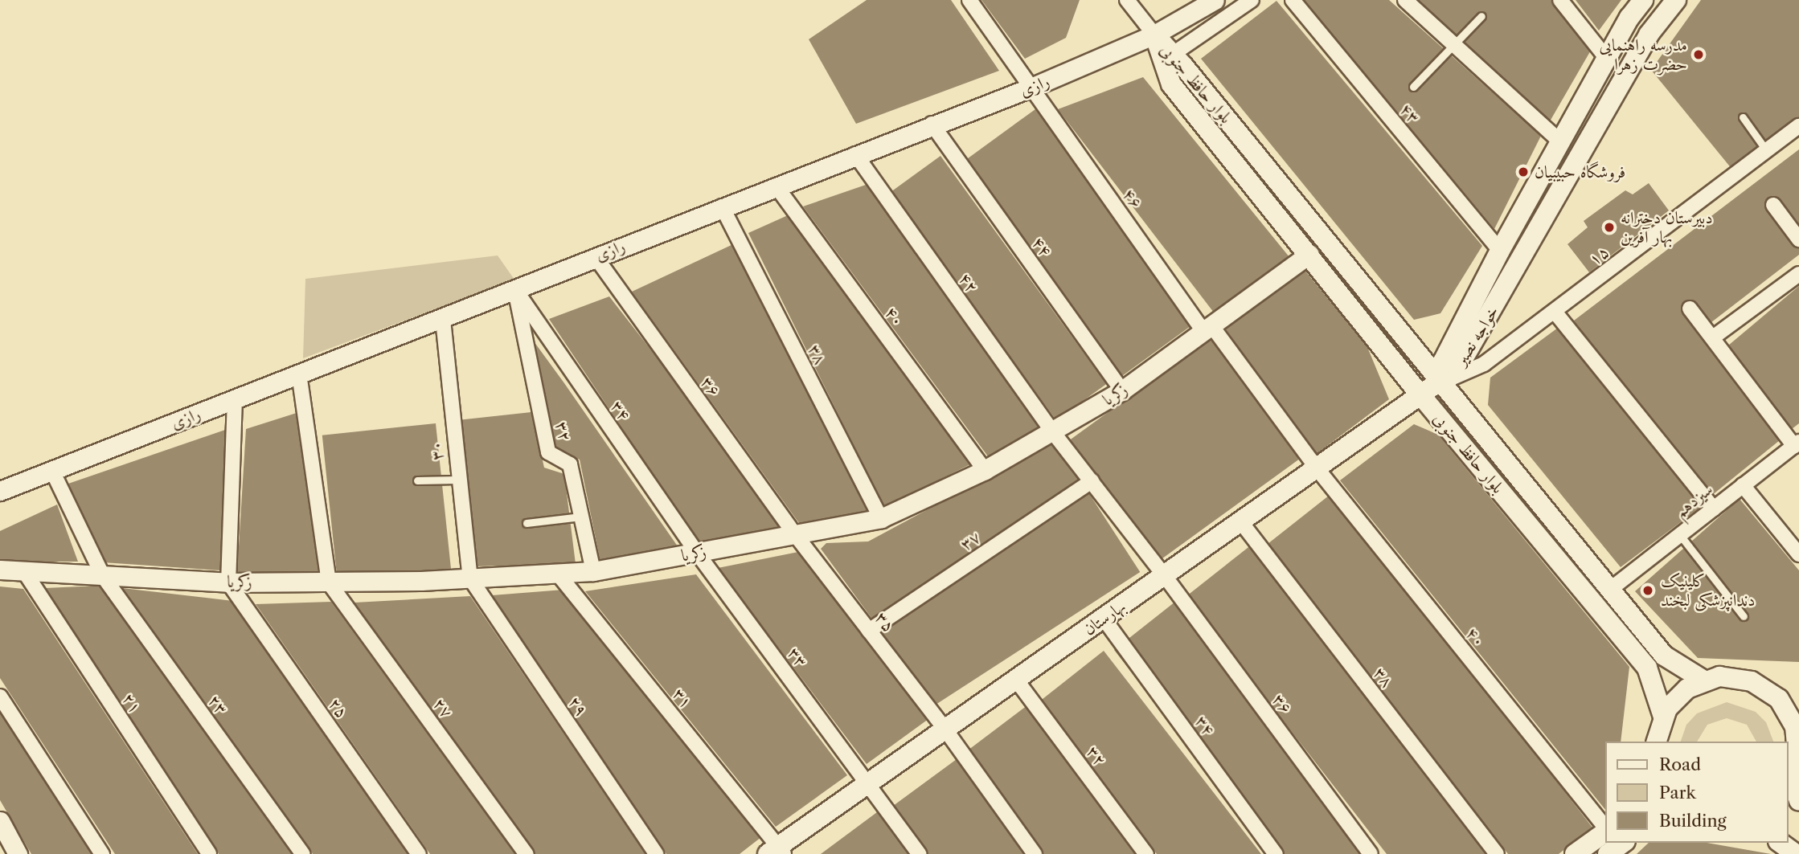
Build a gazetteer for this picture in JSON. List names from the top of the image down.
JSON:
{
  "streets": {
    "main road": ["بلوار حافظ جنوبی", "خواجه نصیر", "بهارستان"],
    "street": [
      "رازی",
      "۴۳",
      "۴۶",
      "۴۴",
      "۱۵",
      "۴۲",
      "۴۰",
      "۳۸",
      "۳۶",
      "زکریا",
      "۳۴",
      "۳۲",
      "۳۰",
      "سیزدهم",
      "۳۷",
      "۳۵",
      "۳۳",
      "۳۱",
      "۲۱",
      "۲۳",
      "۲۹",
      "۲۵",
      "۲۷"
    ]
  },
  "crossings": [
    ["بلوار حافظ جنوبی", "رازی"],
    ["بلوار حافظ جنوبی", "۱۵"],
    ["بلوار حافظ جنوبی", "خواجه نصیر"],
    ["بلوار حافظ جنوبی", "زکریا"],
    ["بلوار حافظ جنوبی", "سیزدهم"],
    ["بلوار حافظ جنوبی", "بهارستان"],
    ["رازی", "۴۶"],
    ["رازی", "۴۴"],
    ["رازی", "۴۲"],
    ["رازی", "۴۰"],
    ["رازی", "۳۸"],
    ["رازی", "۳۶"],
    ["رازی", "۳۴"],
    ["رازی", "۳۲"],
    ["رازی", "۳۰"],
    ["رازی", "۲۳"],
    ["۴۳", "خواجه نصیر"],
    ["۴۶", "۴۰"],
    ["۴۶", "زکریا"],
    ["۴۶", "بهارستان"],
    ["۴۴", "زکریا"],
    ["۱۵", "خواجه نصیر"],
    ["۱۵", "بهارستان"],
    ["۴۲", "۳۶"],
    ["۴۲", "زکریا"],
    ["۴۲", "۳۷"],
    ["۴۰", "زکریا"],
    ["۴۰", "بهارستان"],
    ["خواجه نصیر", "بهارستان"],
    ["۳۸", "زکریا"],
    ["۳۸", "بهارستان"],
    ["۳۶", "زکریا"],
    ["۳۶", "۳۷"],
    ["۳۶", "بهارستان"],
    ["۳۶", "۳۵"],
    ["زکریا", "۳۴"],
    ["زکریا", "۳۲"],
    ["زکریا", "۳۰"],
    ["زکریا", "۳۵"],
    ["زکریا", "۳۳"],
    ["زکریا", "۳۱"],
    ["زکریا", "۲۱"],
    ["زکریا", "۲۳"],
    ["زکریا", "۲۹"],
    ["زکریا", "۲۵"],
    ["زکریا", "۲۷"],
    ["۳۴", "۳۲"],
    ["۳۴", "بهارستان"],
    ["۳۴", "۳۳"],
    ["۳۲", "بهارستان"],
    ["۳۰", "۲۹"],
    ["۳۷", "۳۵"],
    ["بهارستان", "۳۵"],
    ["بهارستان", "۳۳"],
    ["بهارستان", "۳۱"]
  ],
  "places": [
    "مدرسه راهنمایی حضرت زهرا",
    "فروشگاه حبیبیان",
    "دبیرستان دخترانه بهار آفرین",
    "کلینیک دندانپزشکی لبخند"
  ],
  "legend": ["Road", "Park", "Building"]
}
